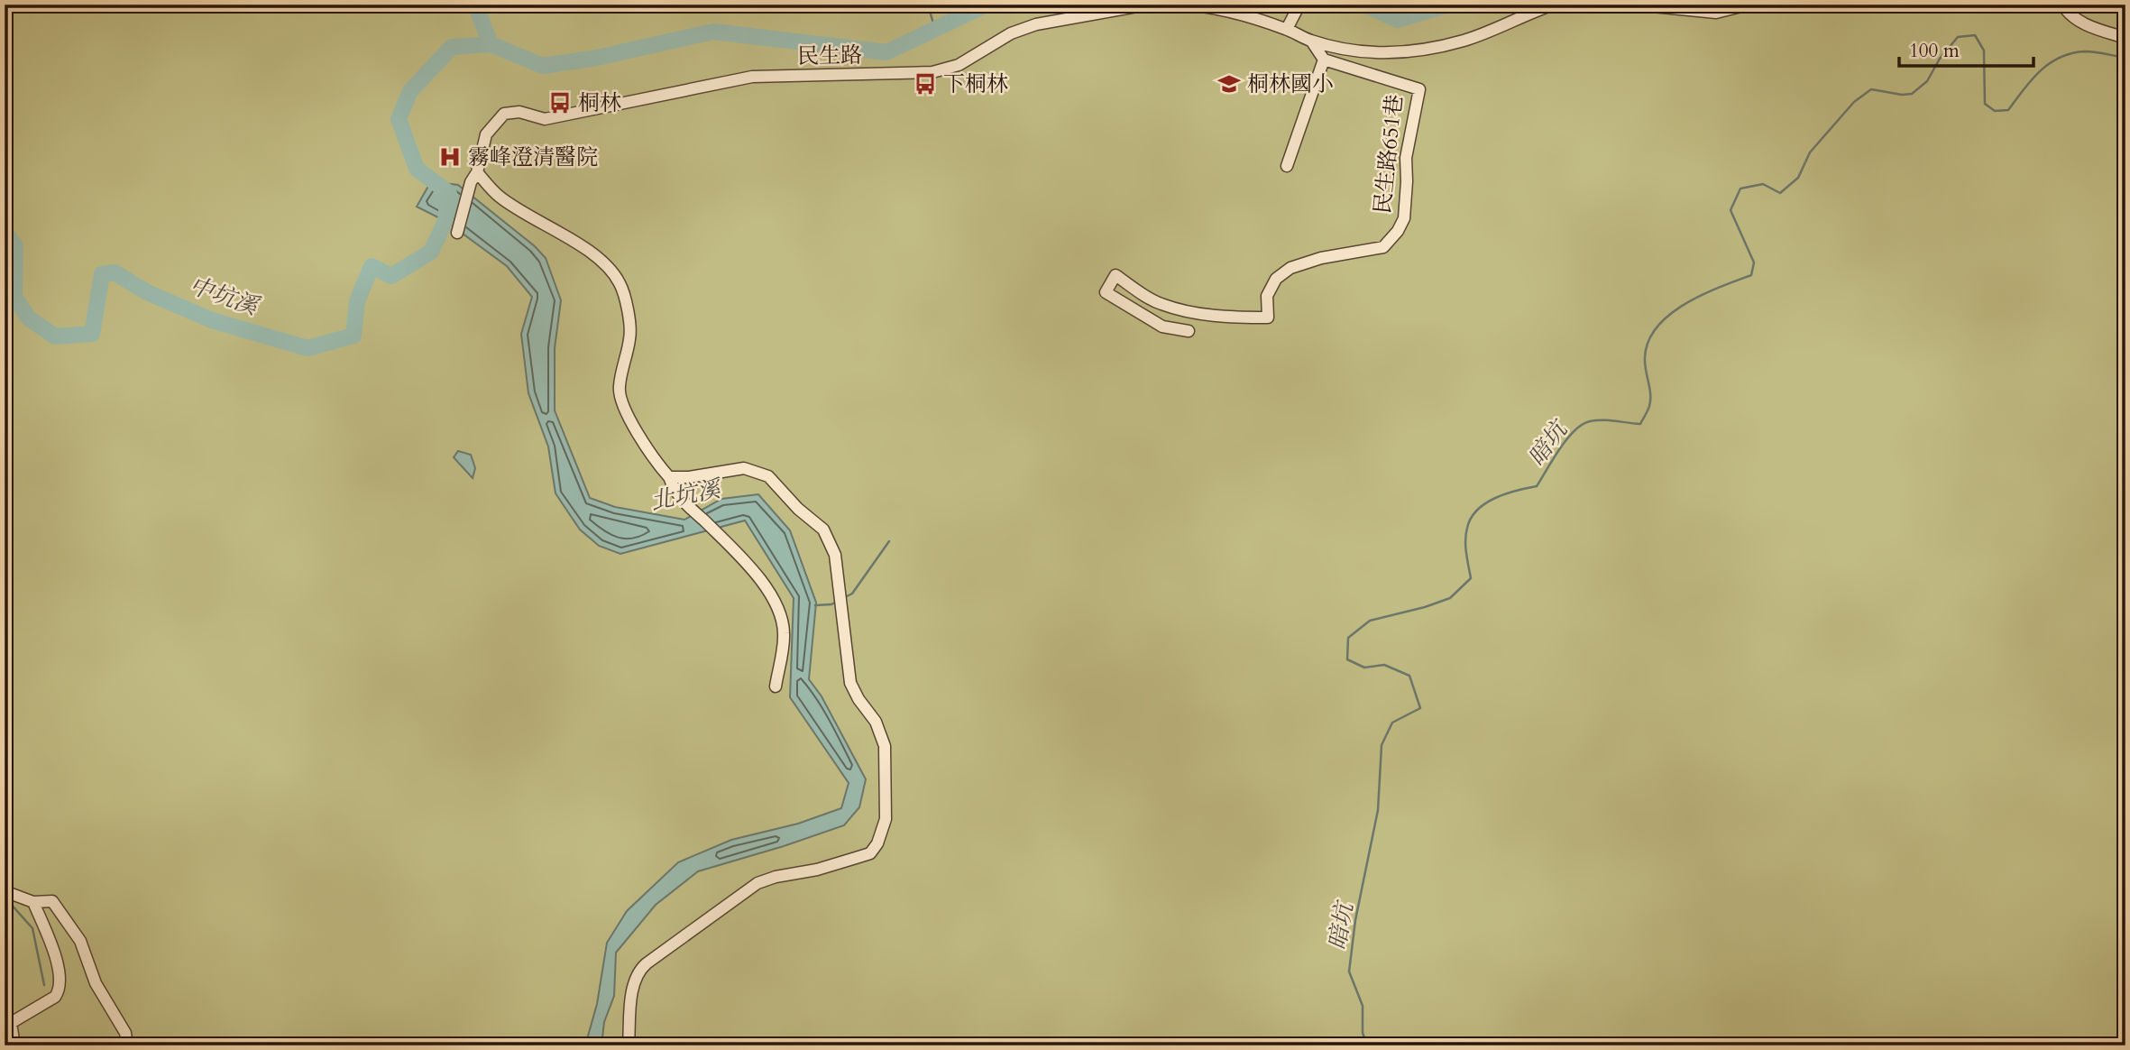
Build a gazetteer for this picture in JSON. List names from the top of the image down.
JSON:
{
  "streets": {
    "street": ["民生路", "民生路651巷"]
  },
  "water": ["中坑溪", "暗坑", "北坑溪"],
  "places": {
    "bus stop": ["下桐林", "桐林"],
    "school or university": ["桐林國小"],
    "hospital": ["霧峰澄清醫院"]
  },
  "scale_bar": "100 m"
}
